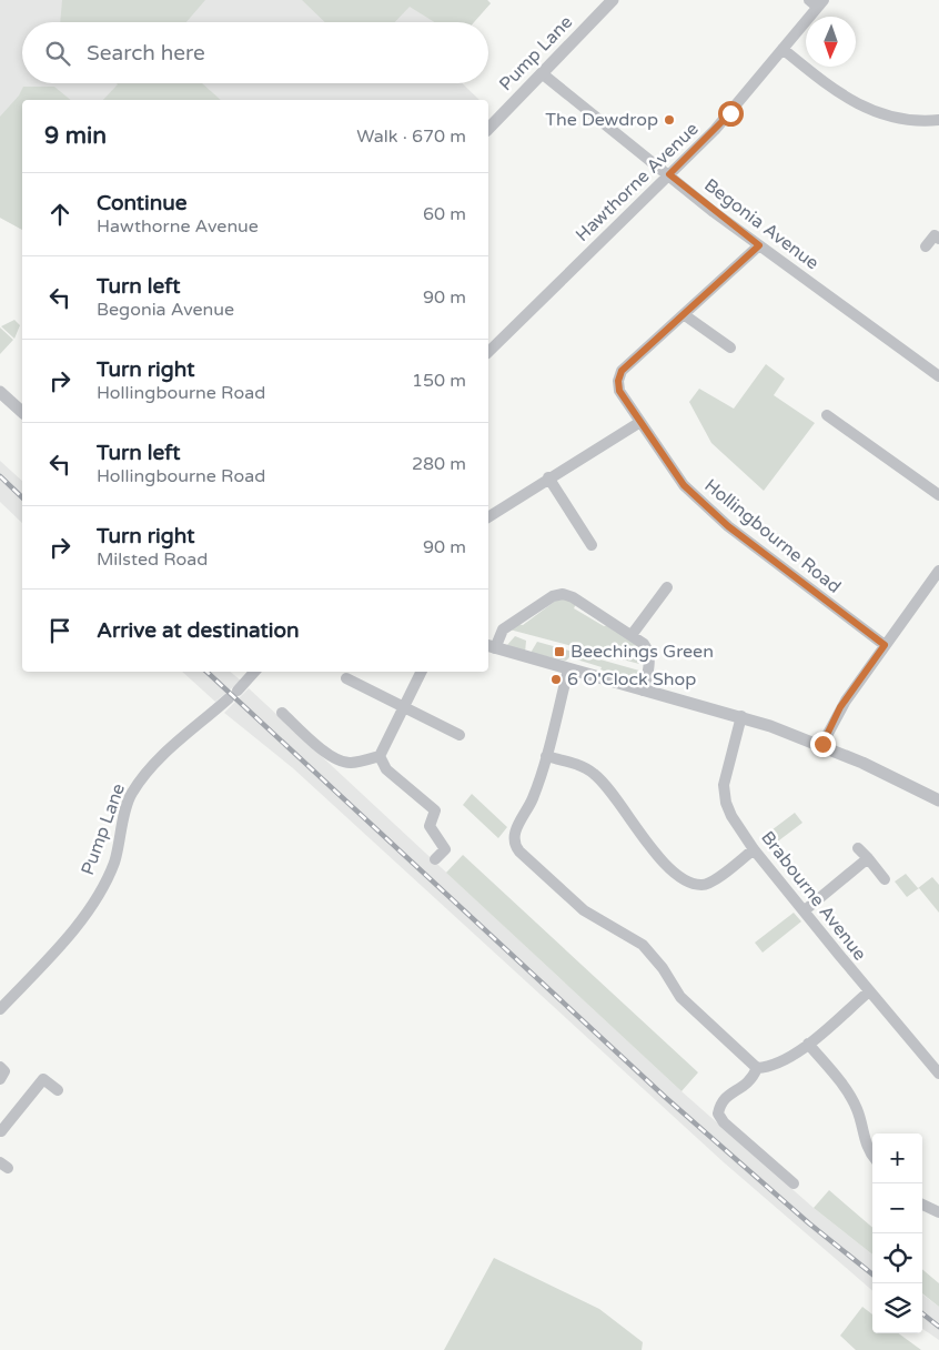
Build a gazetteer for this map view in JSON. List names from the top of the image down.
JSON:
{
  "streets": {
    "street": [
      "Pump Lane",
      "Hawthorne Avenue",
      "Begonia Avenue",
      "Hollingbourne Road",
      "Brabourne Avenue"
    ]
  },
  "crossings": [
    ["Pump Lane", "Begonia Avenue"],
    ["Hawthorne Avenue", "Begonia Avenue"],
    ["Begonia Avenue", "Hollingbourne Road"]
  ],
  "places": {
    "other": ["The Dewdrop", "6 O'Clock Shop"],
    "transit": ["Beechings Green"]
  },
  "north": "bottom",
  "page": {
    "search": "Search here",
    "heading": ["9 min", "Walk · 670 m"],
    "list": [
      ["Continue", "Hawthorne Avenue", "60 m"],
      ["Turn left", "Begonia Avenue", "90 m"],
      ["Turn right", "Hollingbourne Road", "150 m"],
      ["Turn left", "Hollingbourne Road", "280 m"],
      ["Turn right", "Milsted Road", "90 m"],
      "Arrive at destination"
    ],
    "map_buttons": ["+", "−"]
  }
}
